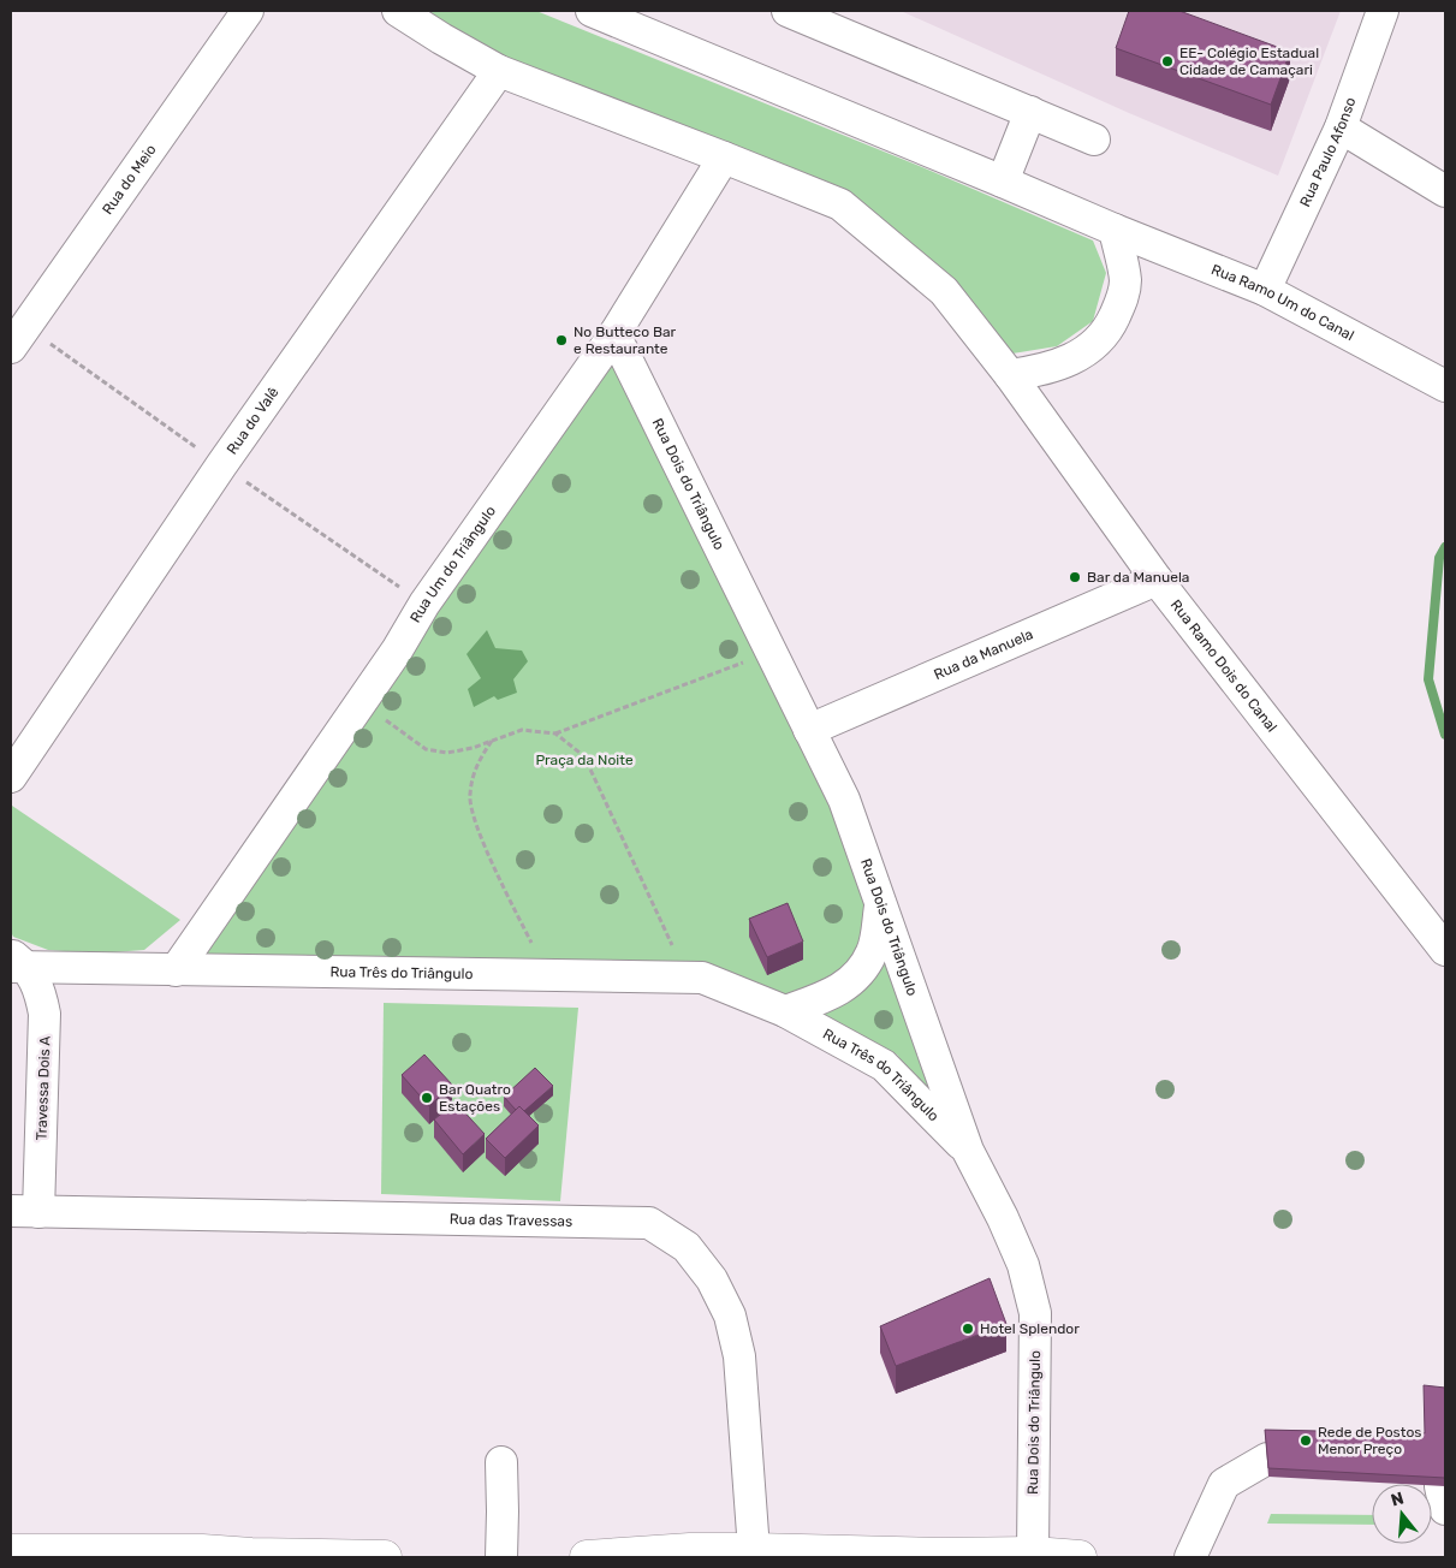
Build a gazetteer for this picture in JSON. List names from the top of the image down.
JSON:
{
  "streets": {
    "street": [
      "Rua Paulo Afonso",
      "Rua do Meio",
      "Rua Ramo Um do Canal",
      "Rua do Valê",
      "Rua Dois do Triângulo",
      "Rua Um do Triângulo",
      "Rua da Manuela",
      "Rua Ramo Dois do Canal",
      "Rua Três do Triângulo",
      "Travessa Dois A",
      "Rua das Travessas"
    ]
  },
  "crossings": [
    ["Rua Paulo Afonso", "Rua Ramo Um do Canal"],
    ["Rua do Valê", "Rua Ramo Dois do Canal"],
    ["Rua Dois do Triângulo", "Rua Um do Triângulo"],
    ["Rua Dois do Triângulo", "Rua da Manuela"],
    ["Rua Dois do Triângulo", "Rua Três do Triângulo"],
    ["Rua Um do Triângulo", "Rua Ramo Dois do Canal"],
    ["Rua Um do Triângulo", "Rua Três do Triângulo"],
    ["Rua da Manuela", "Rua Ramo Dois do Canal"],
    ["Rua Três do Triângulo", "Travessa Dois A"],
    ["Travessa Dois A", "Rua das Travessas"]
  ],
  "parks": ["Praça da Noite"],
  "places": [
    "EE- Colégio Estadual Cidade de Camaçari",
    "No Butteco Bar e Restaurante",
    "Bar da Manuela",
    "Bar Quatro Estações",
    "Hotel Splendor",
    "Rede de Postos Menor Preço"
  ],
  "north": "top"
}
